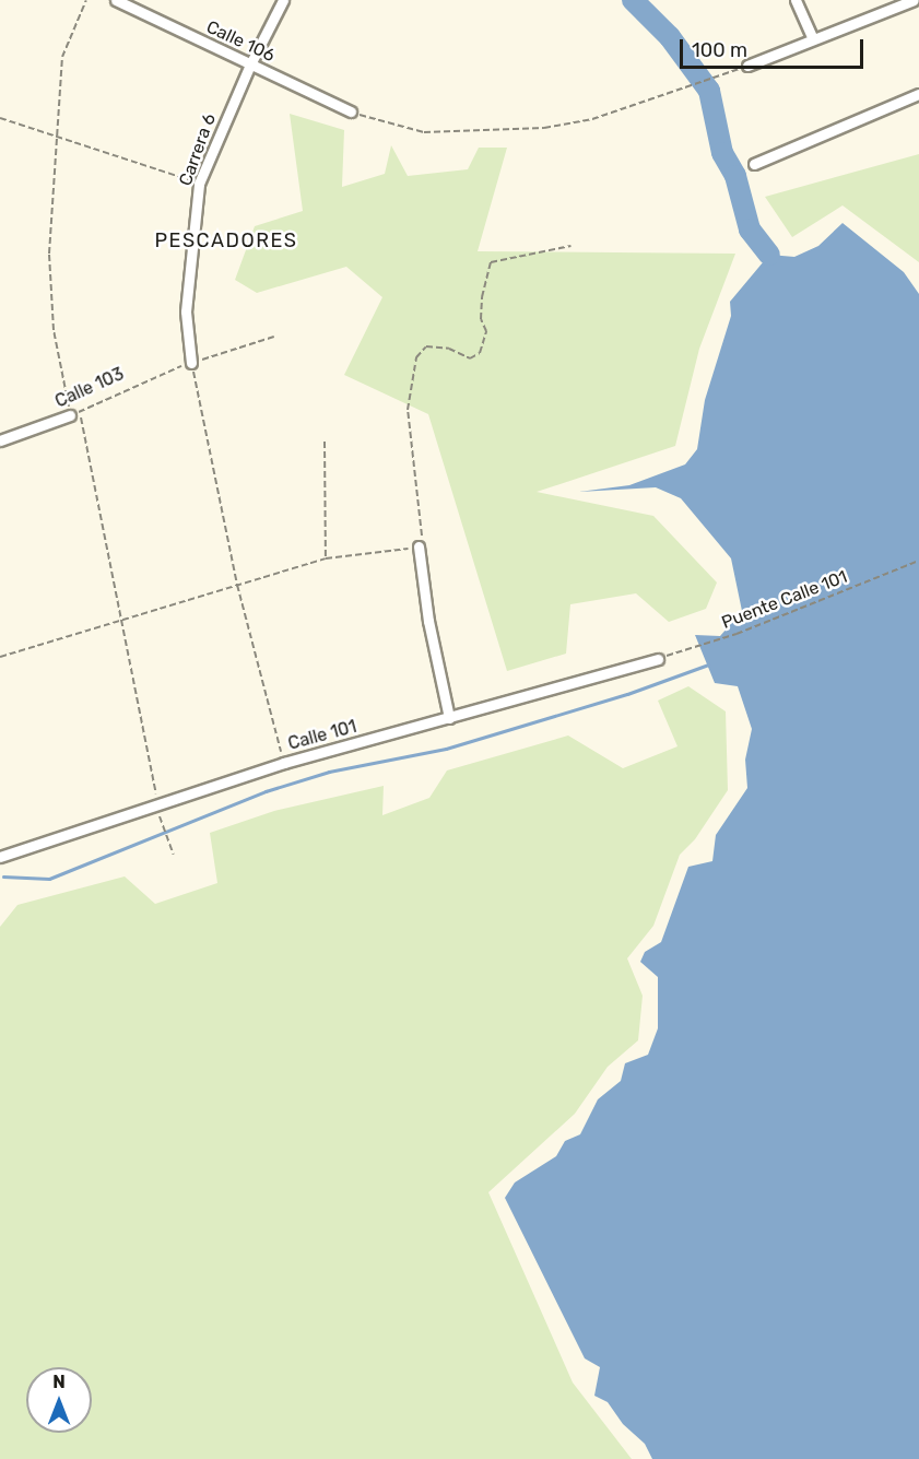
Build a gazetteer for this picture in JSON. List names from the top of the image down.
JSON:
{
  "streets": {
    "street": [
      "Calle 106",
      "Carrera 6",
      "Calle 103",
      "Calle 101"
    ],
    "path": ["Puente Calle 101"]
  },
  "crossings": [
    ["Calle 106", "Carrera 6"],
    ["Carrera 6", "Calle 103"],
    ["Puente Calle 101", "Calle 101"]
  ],
  "districts": ["PESCADORES"],
  "scale_bar": "100 m",
  "north": "top"
}
